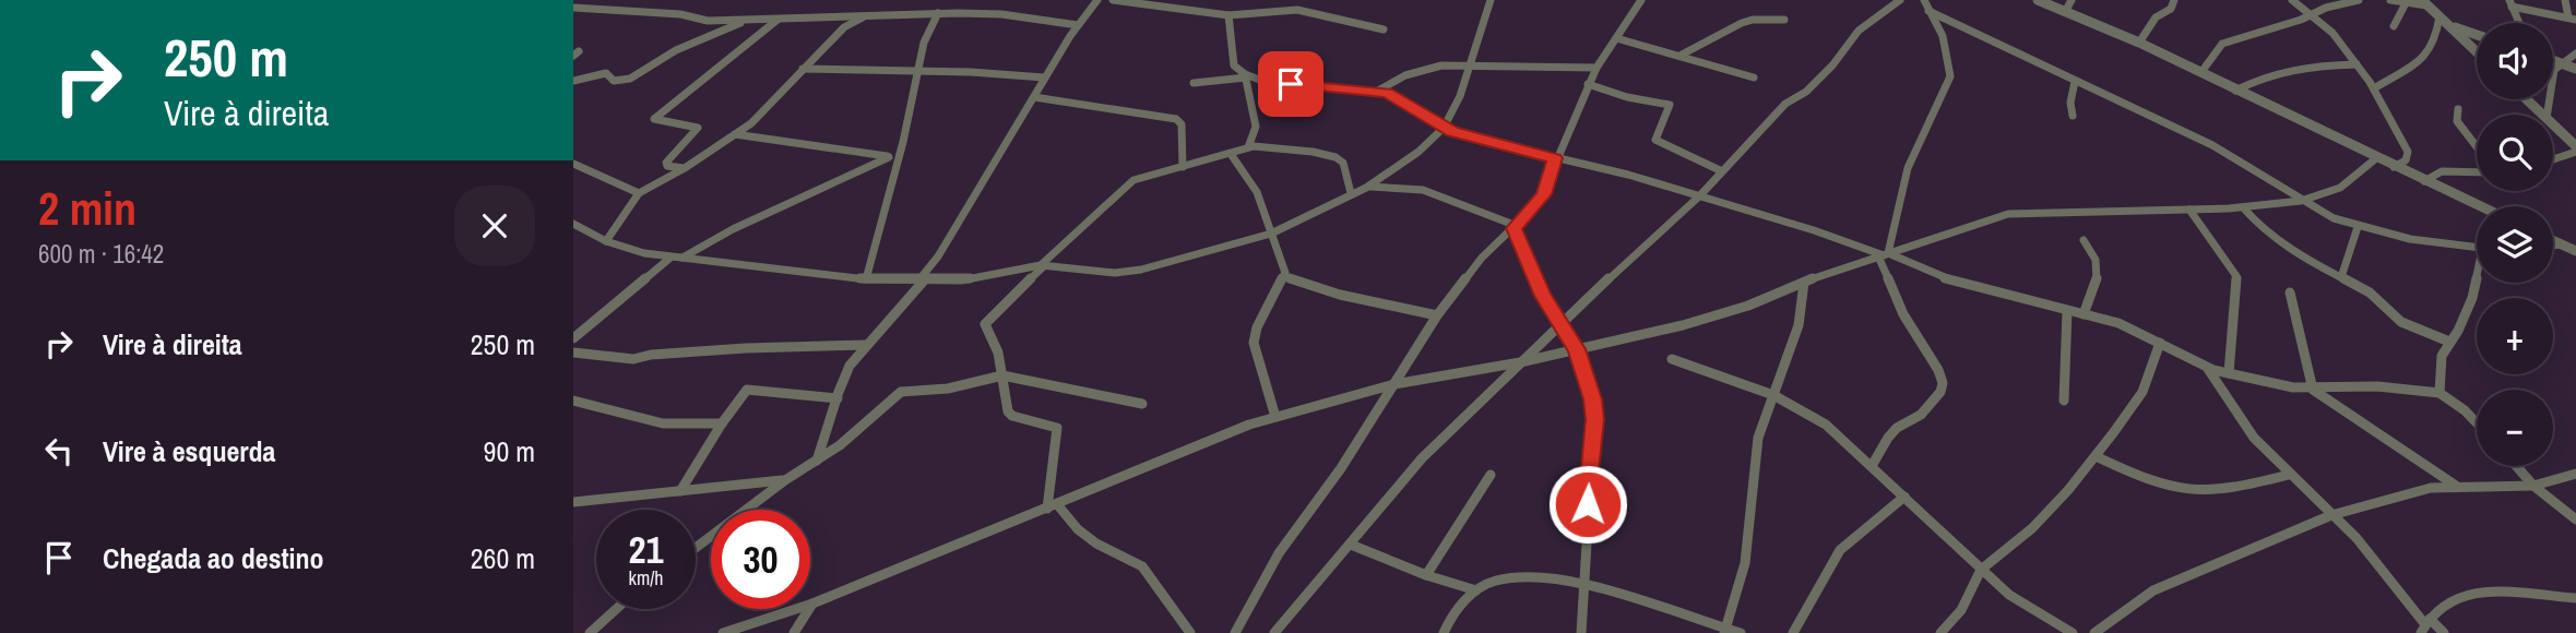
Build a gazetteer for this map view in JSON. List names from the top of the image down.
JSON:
{
  "page": {
    "turn": ["250 m", "Vire à direita"],
    "map_buttons": ["+", "−"],
    "heading": ["2 min", "600 m · 16:42"],
    "list": [
      {
        "name": "Vire à direita",
        "value": "250 m"
      },
      {
        "name": "Vire à esquerda",
        "value": "90 m"
      },
      {
        "name": "Chegada ao destino",
        "value": "260 m"
      }
    ],
    "speed": "21 km/h",
    "limit": "30"
  }
}
